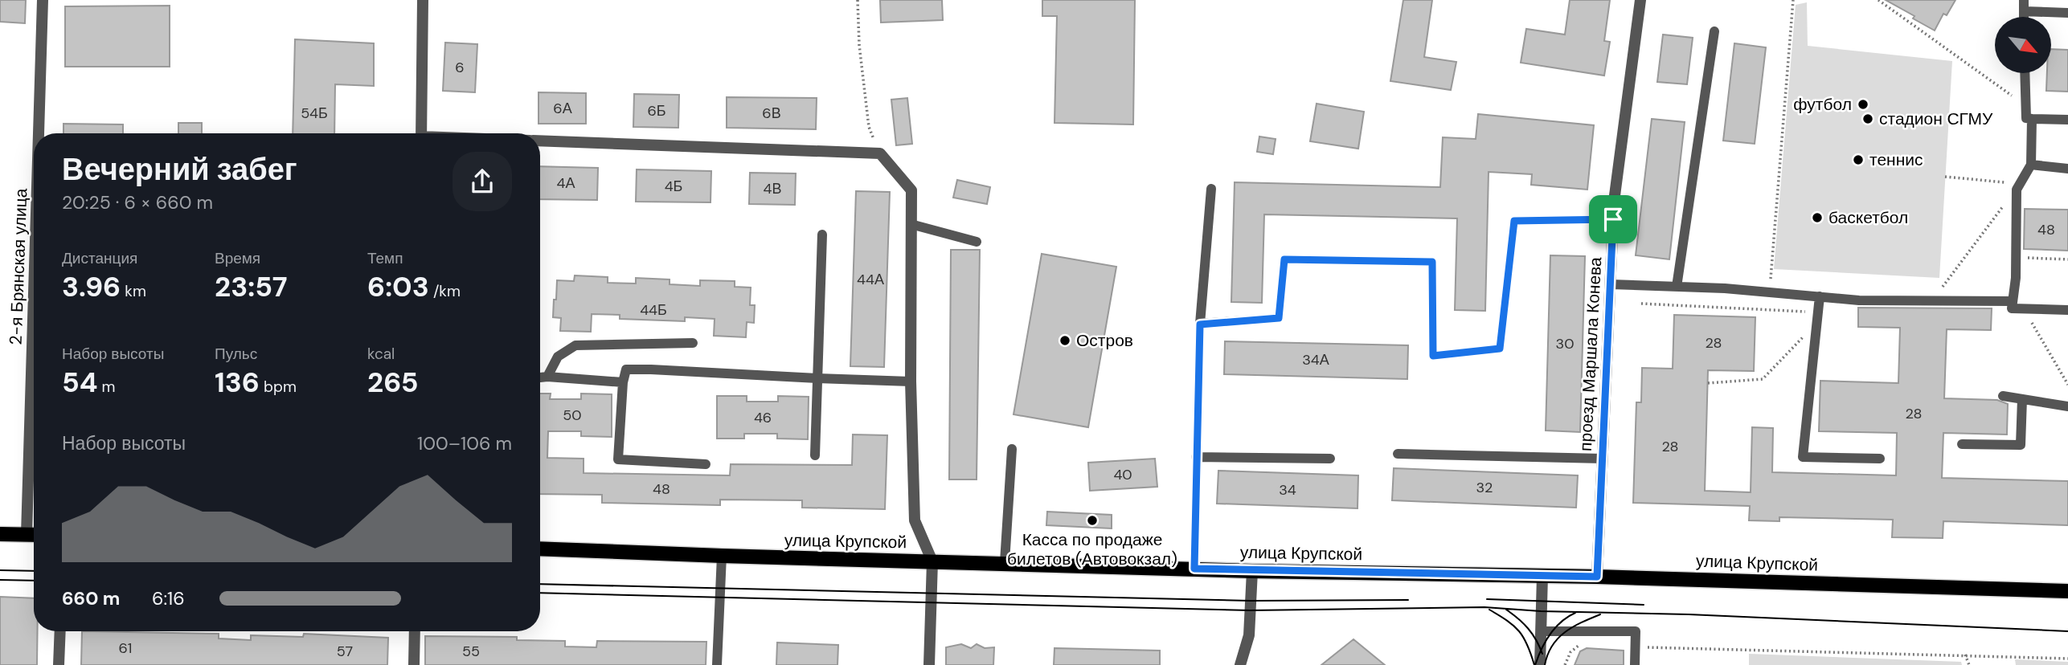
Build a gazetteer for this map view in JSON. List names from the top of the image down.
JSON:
{
  "streets": {
    "main road": ["улица Крупской"],
    "street": ["2-я Брянская улица", "проезд Маршала Конева"]
  },
  "crossings": [
    ["проезд Маршала Конева", "улица Крупской"]
  ],
  "places": [
    "футбол",
    "стадион СГМУ",
    "теннис",
    "баскетбол",
    "Остров",
    "Касса по продаже билетов (Автовокзал)"
  ],
  "house_numbers": [
    "6",
    "6А",
    "6Б",
    "54Б",
    "6В",
    "4А",
    "4Б",
    "4В",
    "48",
    "44А",
    "44Б",
    "28",
    "30",
    "34А",
    "28",
    "50",
    "46",
    "28",
    "40",
    "32",
    "48",
    "34",
    "61",
    "57",
    "55"
  ],
  "north": "bottom right",
  "page": {
    "heading": ["Вечерний забег", "20:25 · 6 × 660 m"],
    "stats": [
      ["Дистанция", "3.96 km"],
      ["Время", "23:57"],
      ["Темп", "6:03 /km"],
      ["Набор высоты", "54 m"],
      ["Пульс", "136 bpm"],
      ["kcal", "265"]
    ],
    "chart": ["Набор высоты", "100–106 m"],
    "list": [
      {
        "name": "660 m",
        "note": "6:16"
      }
    ]
  }
}
